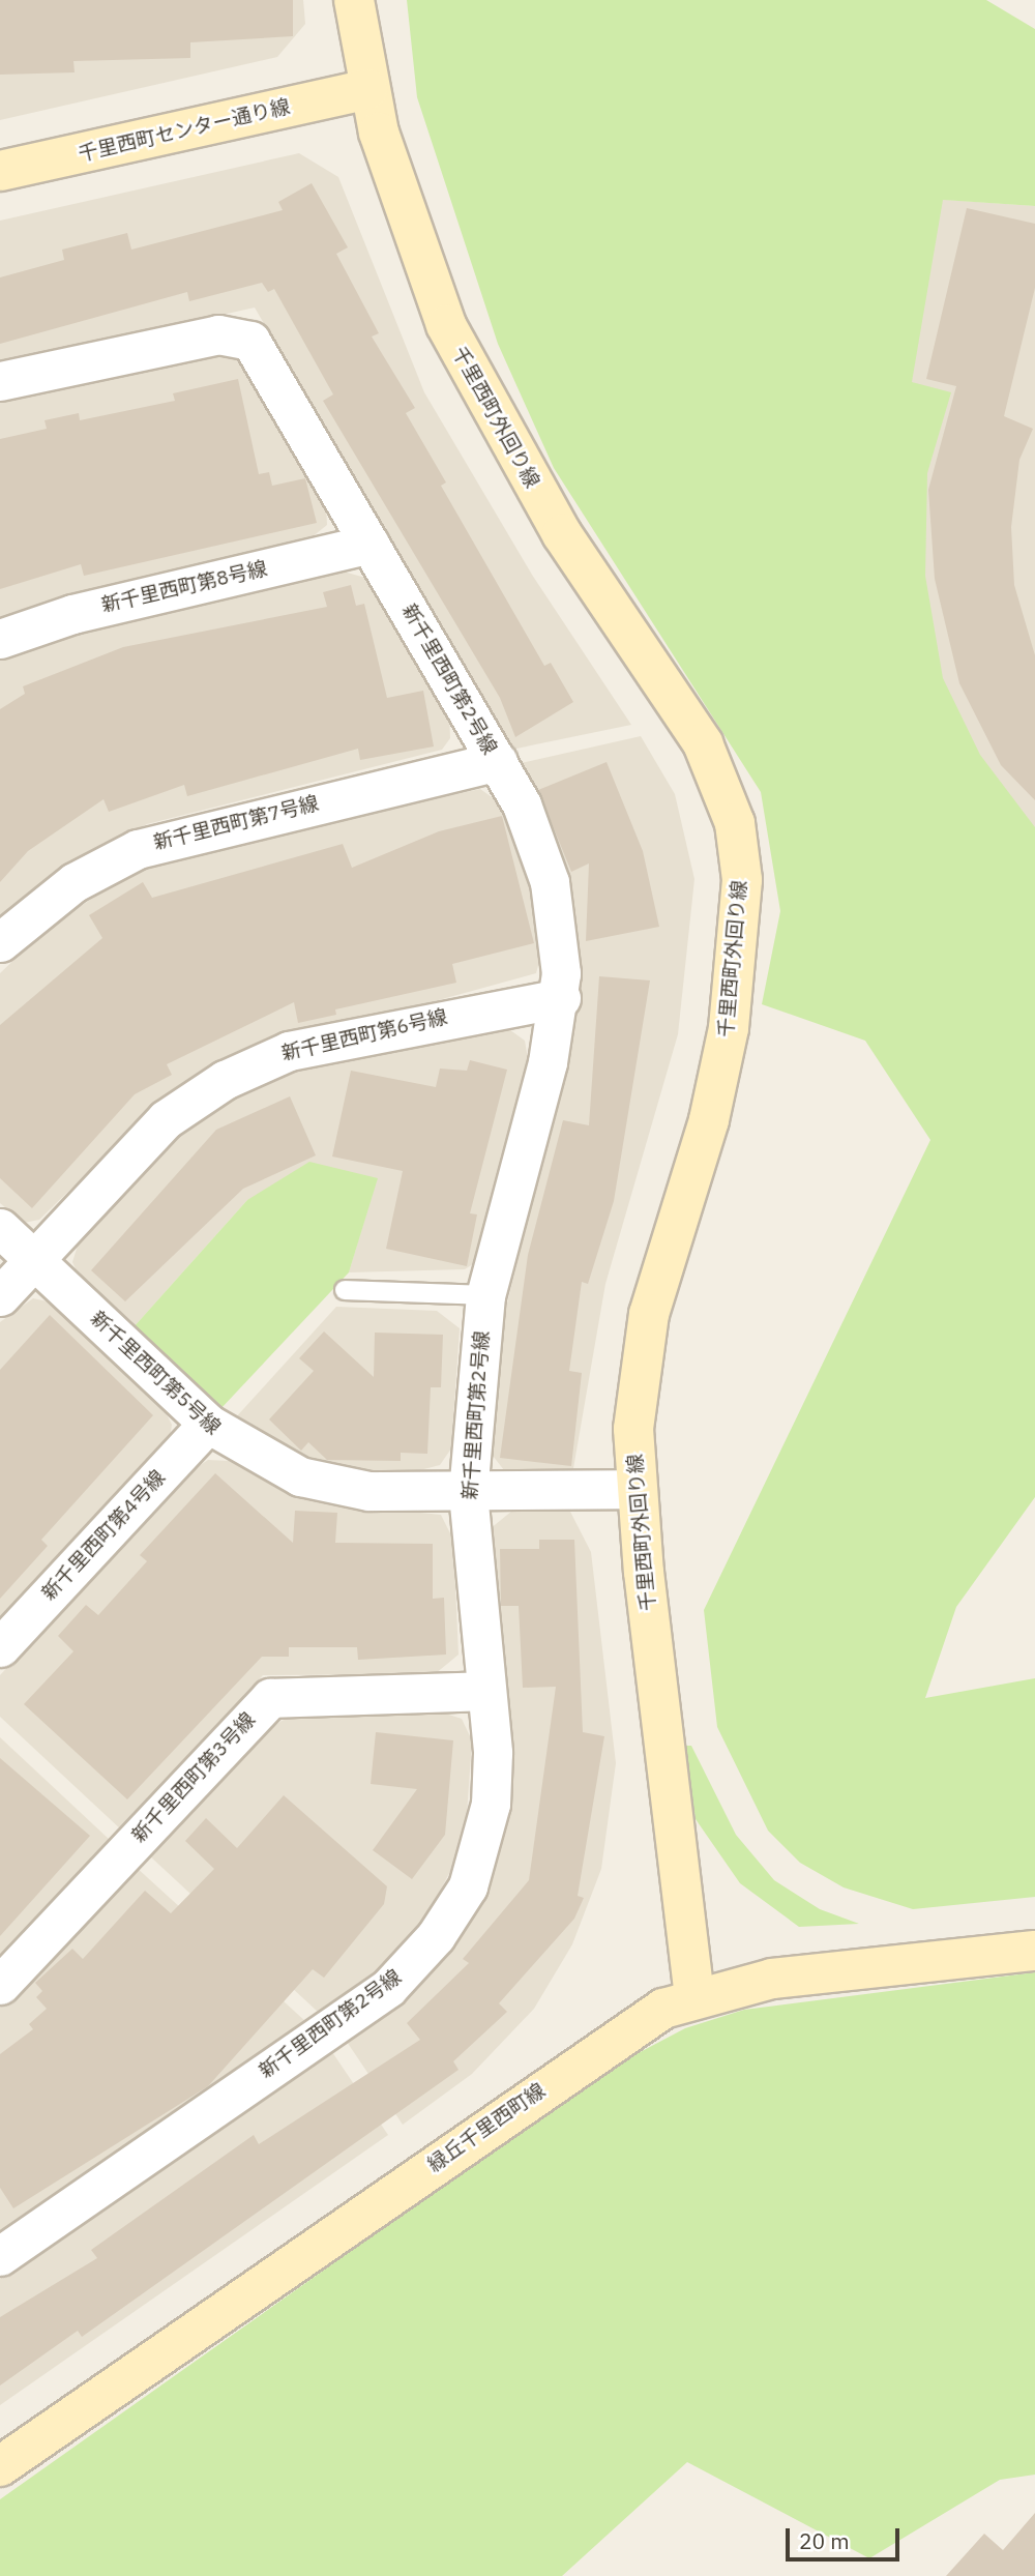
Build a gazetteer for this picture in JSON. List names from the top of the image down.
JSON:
{
  "streets": {
    "street": [
      "千里西町センター通り線",
      "千里西町外回り線",
      "新千里西町第8号線",
      "新千里西町第2号線",
      "新千里西町第7号線",
      "新千里西町第6号線",
      "新千里西町第5号線",
      "新千里西町第4号線",
      "新千里西町第3号線",
      "緑丘千里西町線"
    ]
  },
  "crossings": [
    ["千里西町センター通り線", "千里西町外回り線"],
    ["千里西町外回り線", "新千里西町第5号線"],
    ["千里西町外回り線", "緑丘千里西町線"],
    ["新千里西町第8号線", "新千里西町第2号線"],
    ["新千里西町第2号線", "新千里西町第7号線"],
    ["新千里西町第2号線", "新千里西町第6号線"],
    ["新千里西町第2号線", "新千里西町第5号線"],
    ["新千里西町第2号線", "新千里西町第3号線"],
    ["新千里西町第6号線", "新千里西町第5号線"],
    ["新千里西町第5号線", "新千里西町第4号線"]
  ],
  "scale_bar": "20 m"
}
